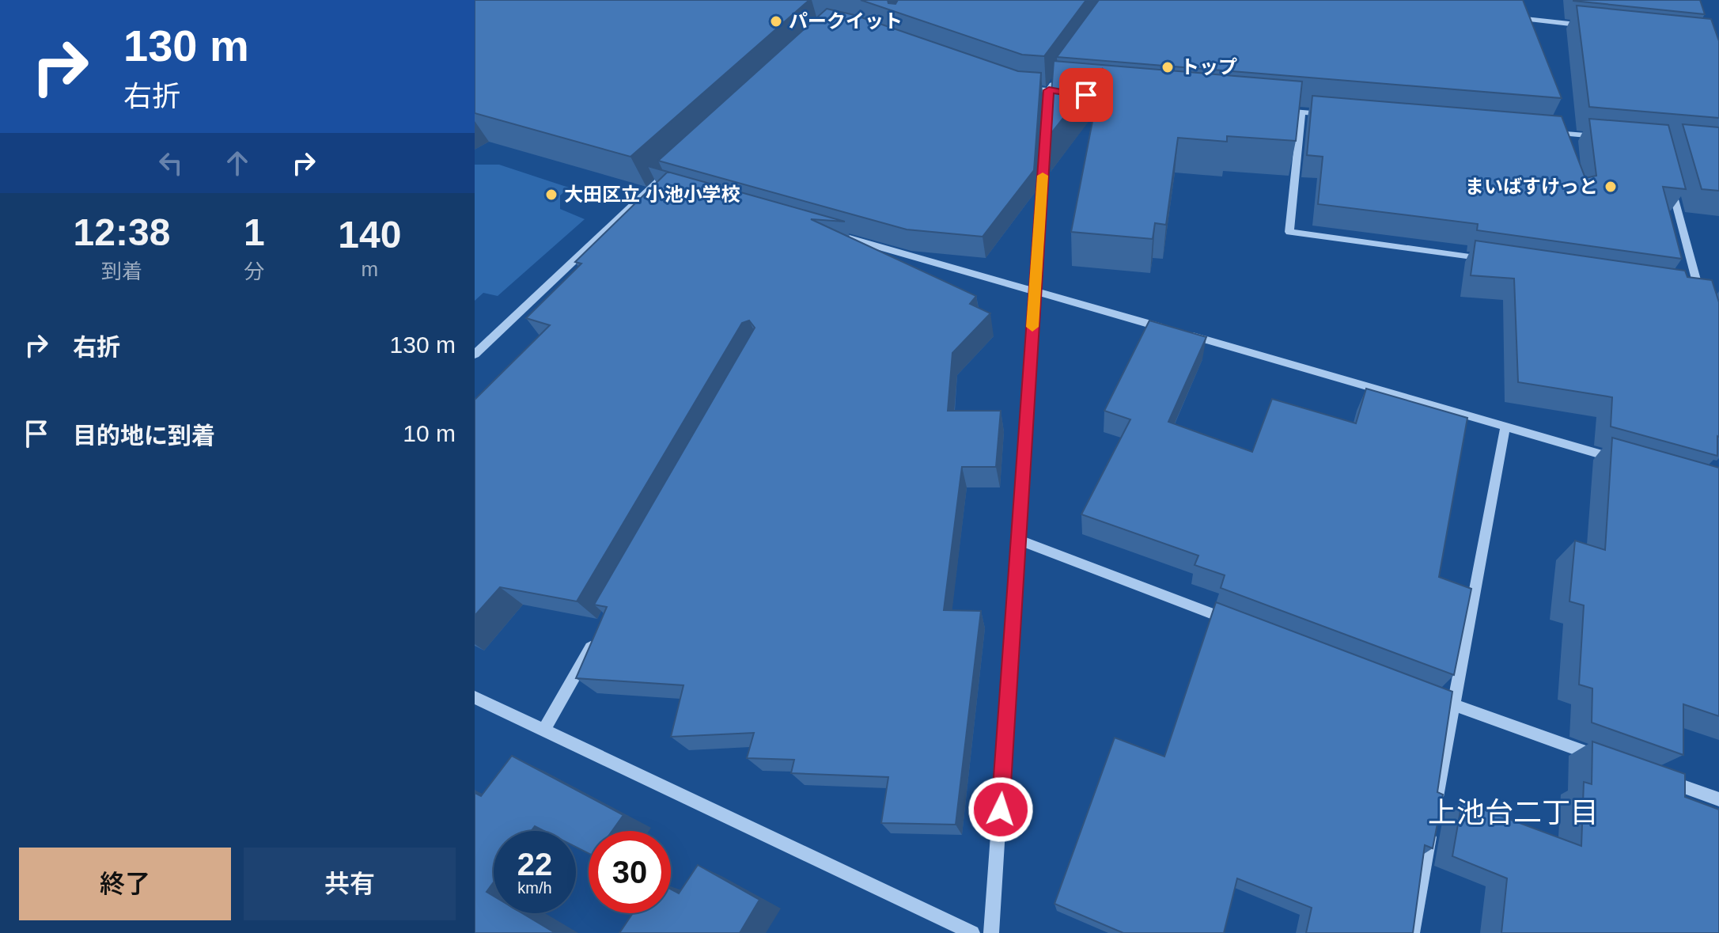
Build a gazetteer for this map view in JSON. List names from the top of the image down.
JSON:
{
  "districts": ["上池台二丁目"],
  "places": [
    "パークイット",
    "トップ",
    "まいばすけっと",
    "大田区立 小池小学校"
  ],
  "page": {
    "turn": ["130 m", "右折"],
    "eta": [
      "12:38",
      "到着",
      "1",
      "分",
      "140",
      "m"
    ],
    "list": [
      {
        "name": "右折",
        "value": "130 m"
      },
      {
        "name": "目的地に到着",
        "value": "10 m"
      }
    ],
    "speed": "22 km/h",
    "limit": "30",
    "buttons": ["終了", "共有"]
  }
}
